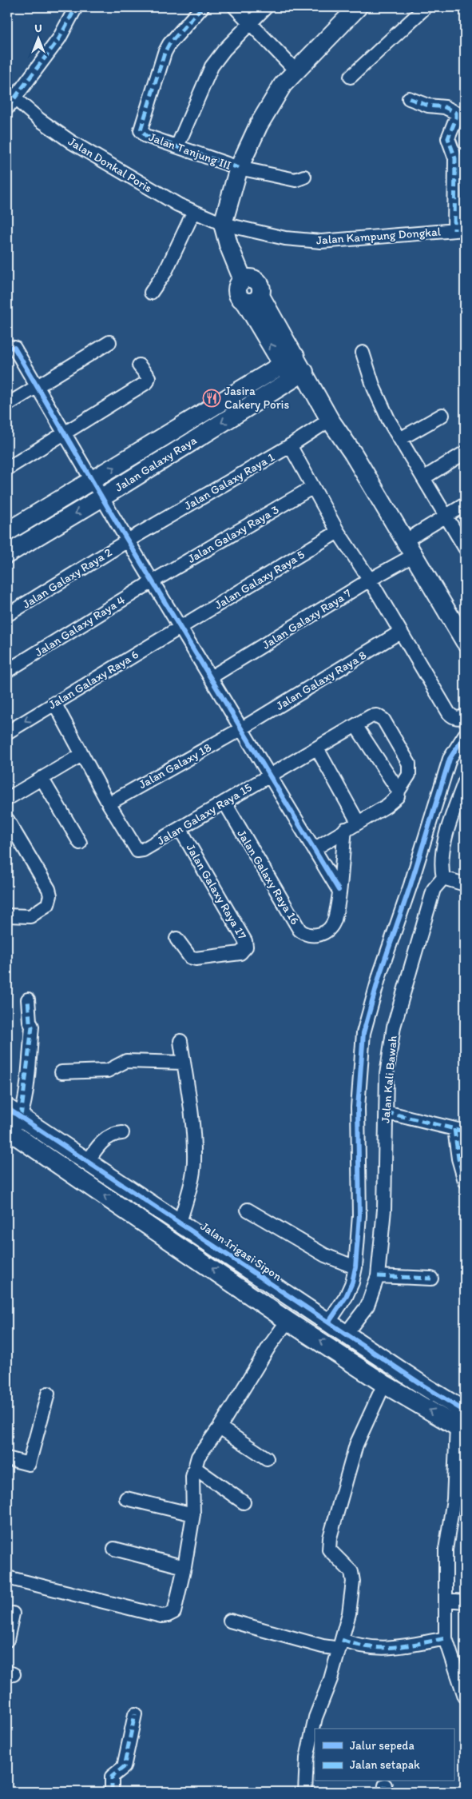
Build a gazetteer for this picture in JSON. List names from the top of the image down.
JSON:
{
  "streets": {
    "street": [
      "Jalan Tanjung III",
      "Jalan Donkal Poris",
      "Jalan Kampung Dongkal",
      "Jalan Galaxy Raya",
      "Jalan Galaxy Raya 1",
      "Jalan Galaxy Raya 3",
      "Jalan Galaxy Raya 2",
      "Jalan Galaxy Raya 5",
      "Jalan Galaxy Raya 7",
      "Jalan Galaxy Raya 4",
      "Jalan Galaxy Raya 6",
      "Jalan Galaxy Raya 8",
      "Jalan Galaxy 18",
      "Jalan Galaxy Raya 15",
      "Jalan Galaxy Raya 16",
      "Jalan Galaxy Raya 17",
      "Jalan Kali Bawah",
      "Jalan Irigasi Sipon"
    ]
  },
  "crossings": [
    ["Jalan Donkal Poris", "Jalan Kampung Dongkal"],
    ["Jalan Galaxy Raya 1", "Jalan Galaxy Raya 2"],
    ["Jalan Galaxy Raya 3", "Jalan Galaxy Raya 4"],
    ["Jalan Galaxy Raya 5", "Jalan Galaxy Raya 6"],
    ["Jalan Galaxy Raya 8", "Jalan Galaxy 18"],
    ["Jalan Galaxy 18", "Jalan Galaxy Raya 15"],
    ["Jalan Galaxy Raya 15", "Jalan Galaxy Raya 16"],
    ["Jalan Galaxy Raya 15", "Jalan Galaxy Raya 17"],
    ["Jalan Kali Bawah", "Jalan Irigasi Sipon"]
  ],
  "places": {
    "restaurant": ["Jasira Cakery Poris"]
  },
  "legend": ["Jalur sepeda", "Jalan setapak"],
  "north": "top"
}
